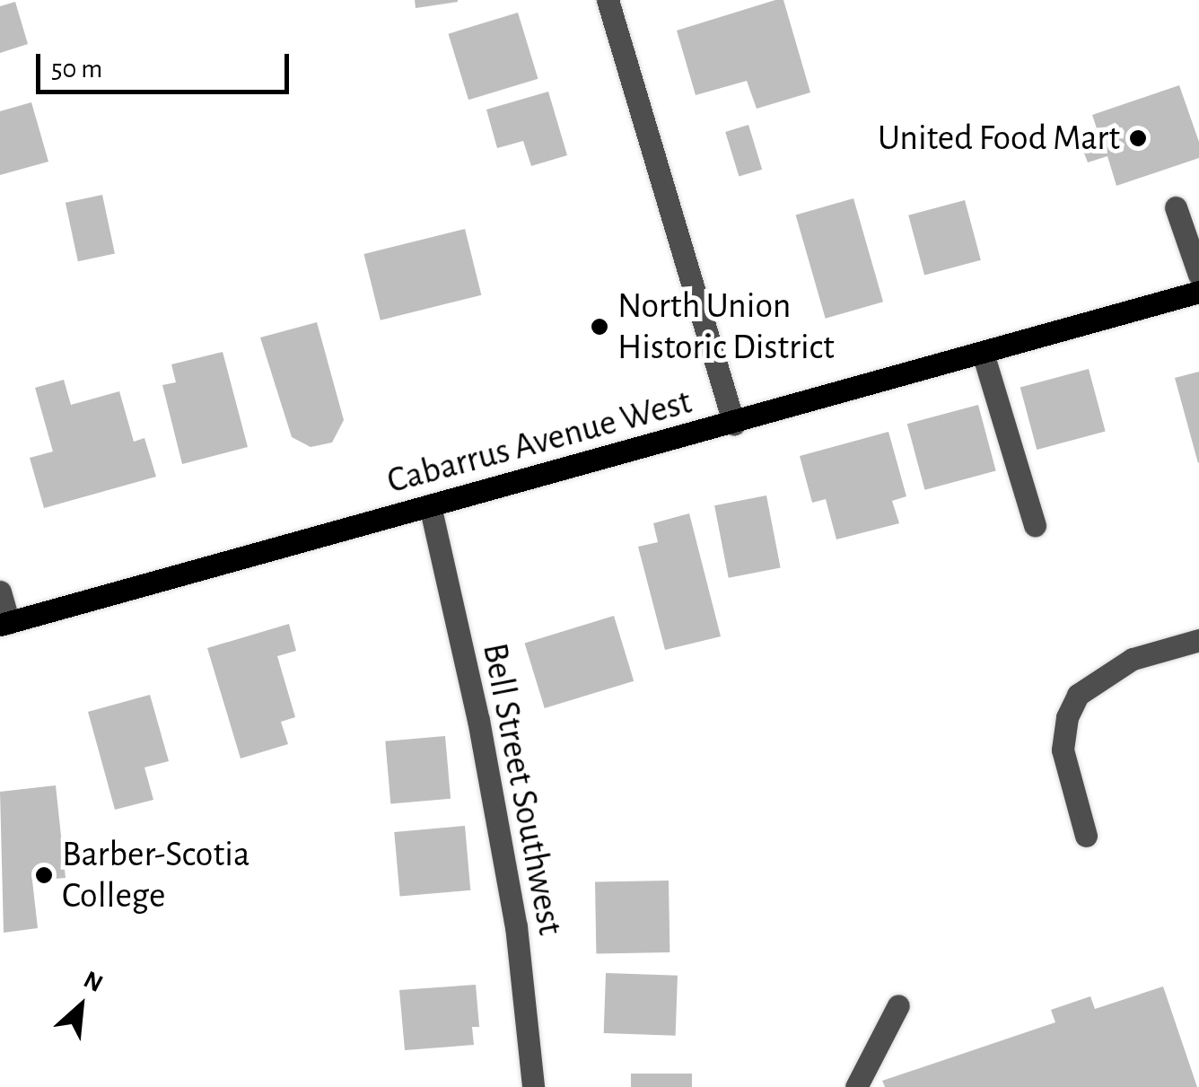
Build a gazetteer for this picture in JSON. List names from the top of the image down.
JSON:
{
  "streets": {
    "main road": ["Cabarrus Avenue West"],
    "street": ["Bell Street Southwest"]
  },
  "crossings": [
    ["Cabarrus Avenue West", "Bell Street Southwest"]
  ],
  "places": ["United Food Mart", "North Union Historic District", "Barber-Scotia College"],
  "scale_bar": "50 m",
  "north": "top right"
}
